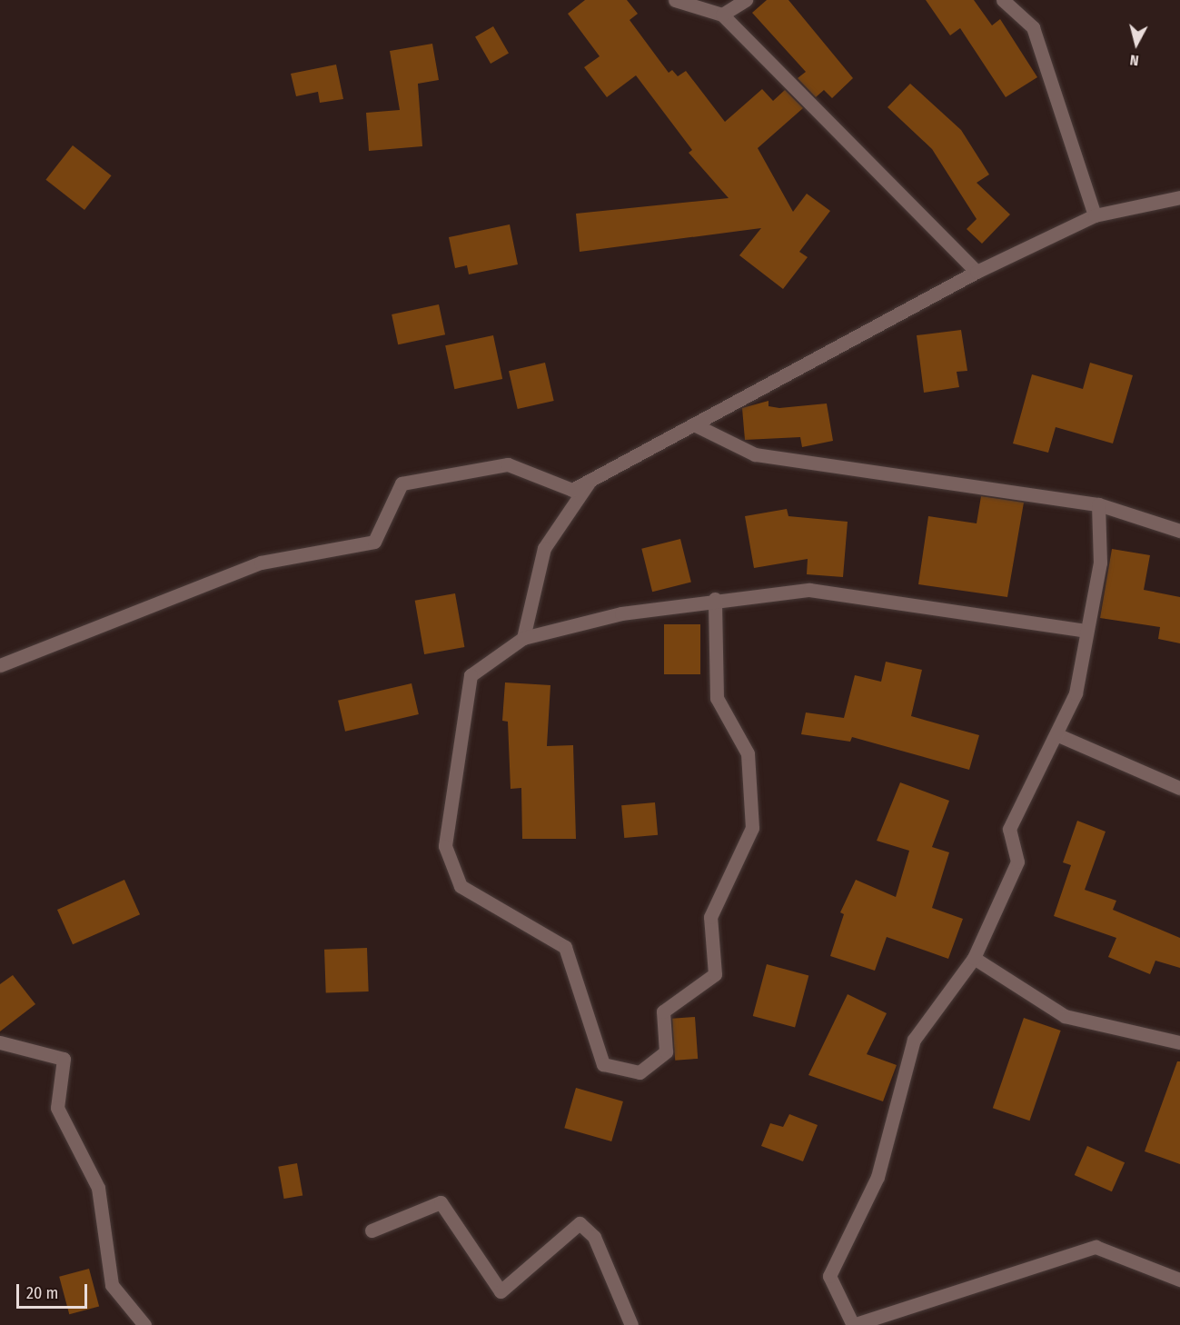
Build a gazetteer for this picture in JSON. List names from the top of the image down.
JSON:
{
  "scale_bar": "20 m",
  "north": "bottom"
}
